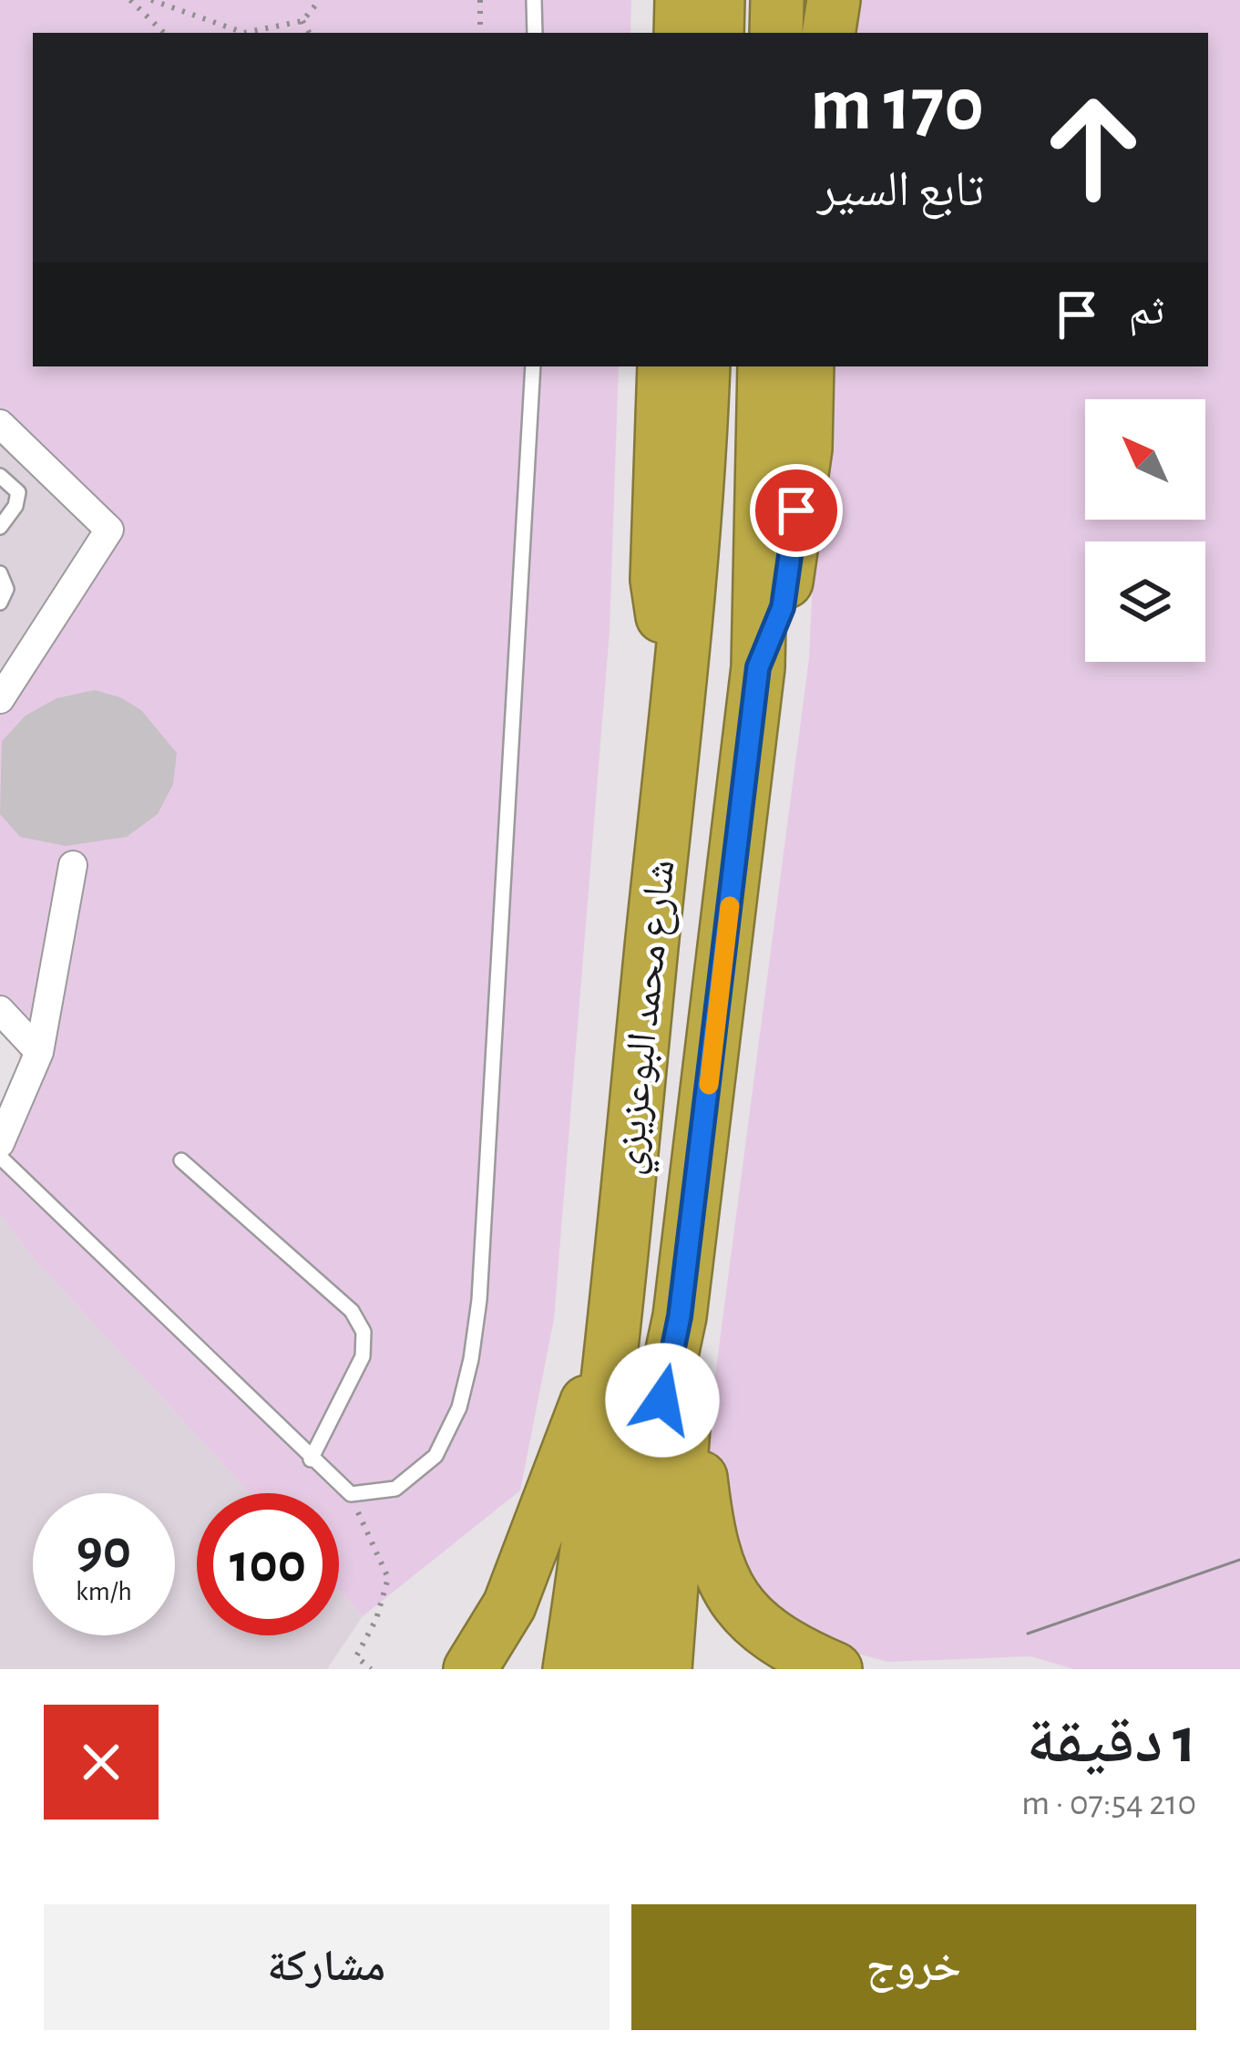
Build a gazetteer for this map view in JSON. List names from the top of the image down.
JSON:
{
  "streets": {
    "highway": ["شارع محمد البوعزيزي"]
  },
  "north": "top left",
  "page": {
    "turn": ["170 m", "تابع السير"],
    "then": "ثم",
    "speed": "90 km/h",
    "limit": "100",
    "heading": ["1 دقيقة", "210 m · 07:54"],
    "buttons": ["خروج", "مشاركة"]
  }
}
